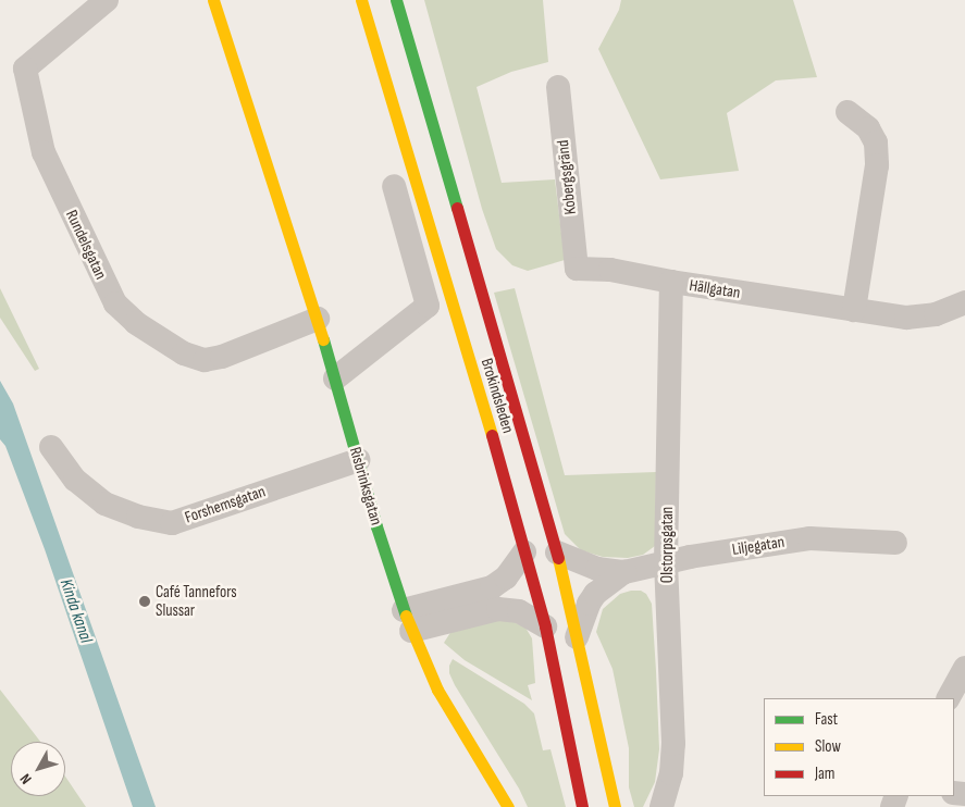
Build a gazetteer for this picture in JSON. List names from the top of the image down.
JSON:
{
  "streets": {
    "main road": ["Brokindsleden", "Risbrinksgatan"],
    "street": [
      "Kobergsgränd",
      "Rundelsgatan",
      "Hällgatan",
      "Forshemsgatan",
      "Olstorpsgatan",
      "Liljegatan"
    ]
  },
  "crossings": [
    ["Kobergsgränd", "Hällgatan"],
    ["Hällgatan", "Olstorpsgatan"],
    ["Brokindsleden", "Liljegatan"],
    ["Risbrinksgatan", "Forshemsgatan"],
    ["Olstorpsgatan", "Liljegatan"]
  ],
  "water": ["Kinda kanal"],
  "places": ["Café Tannefors Slussar"],
  "legend": ["Fast", "Slow", "Jam"],
  "north": "bottom left"
}
